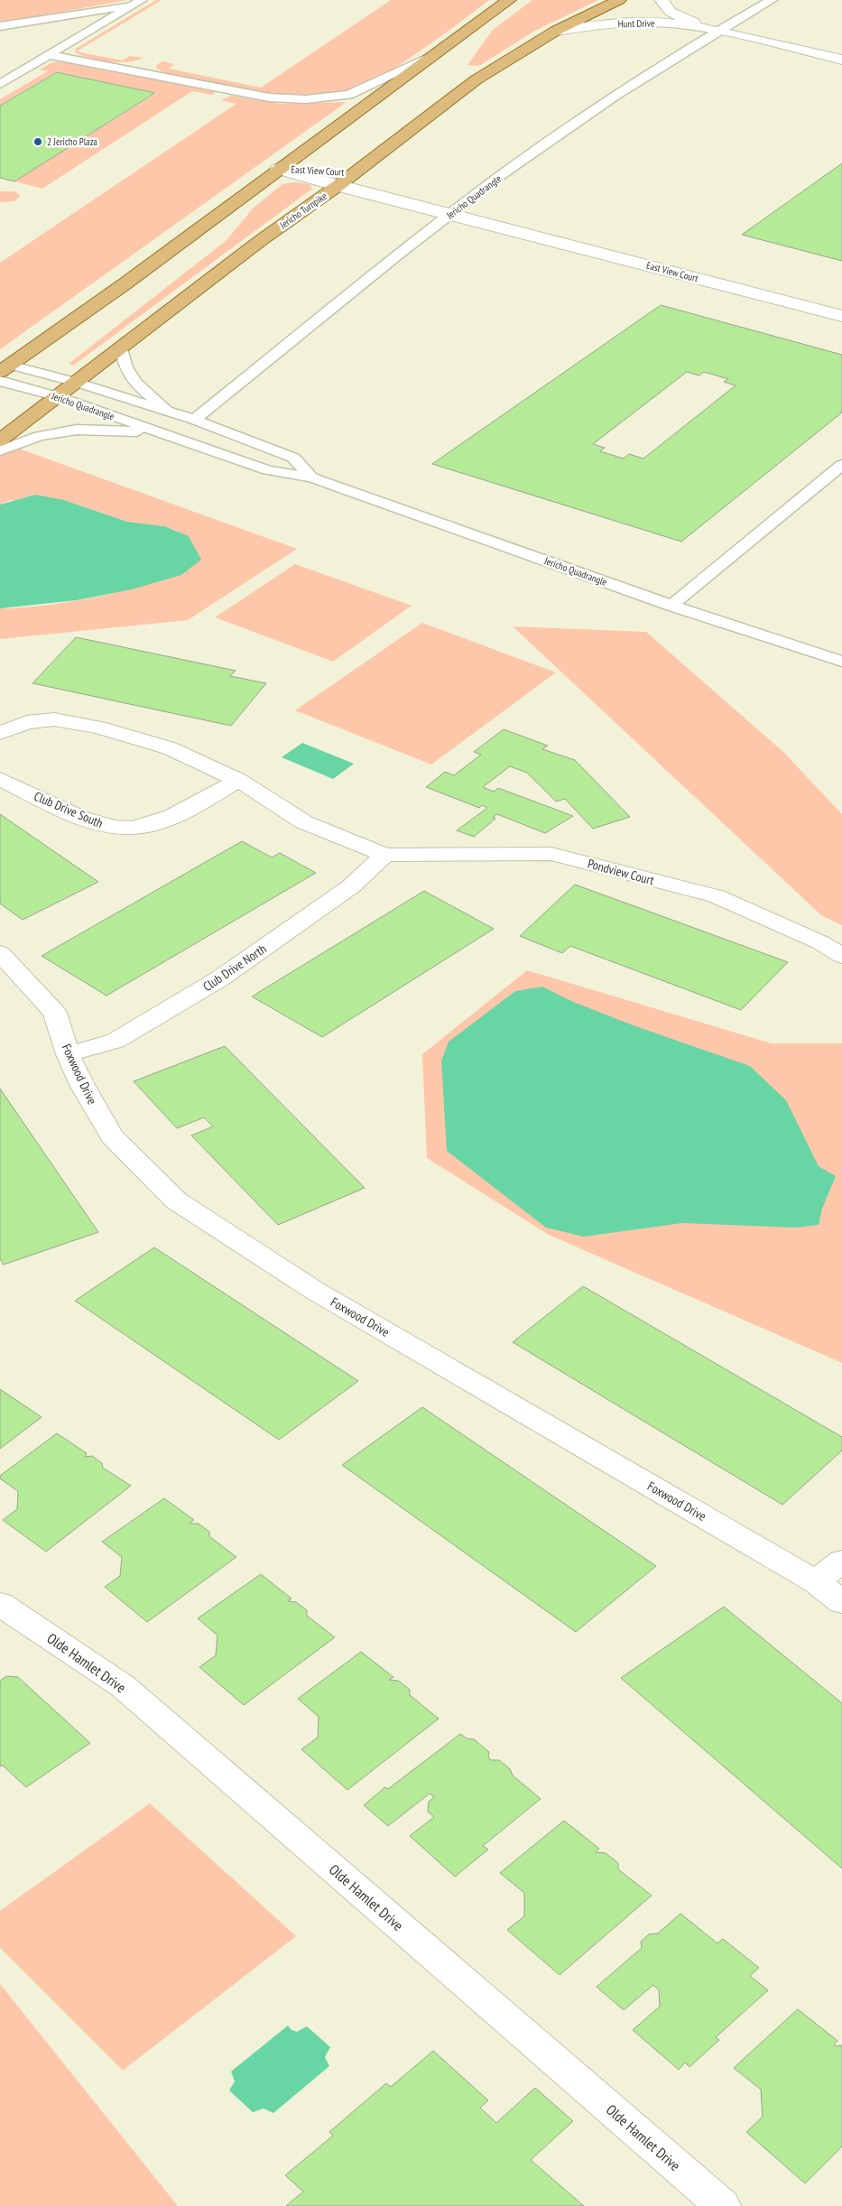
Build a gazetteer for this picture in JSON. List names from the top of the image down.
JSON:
{
  "streets": {
    "main road": ["Jericho Turnpike"],
    "street": [
      "Hunt Drive",
      "East View Court",
      "Club Drive South",
      "Pondview Court",
      "Club Drive North",
      "Foxwood Drive",
      "Olde Hamlet Drive"
    ],
    "lane": ["Jericho Quadrangle"]
  },
  "crossings": [
    ["Hunt Drive", "Jericho Quadrangle"],
    ["Hunt Drive", "Jericho Turnpike"],
    ["East View Court", "Jericho Quadrangle"],
    ["East View Court", "Jericho Turnpike"],
    ["Jericho Quadrangle", "Jericho Turnpike"],
    ["Pondview Court", "Club Drive North"],
    ["Club Drive North", "Foxwood Drive"]
  ],
  "places": ["2 Jericho Plaza"]
}
